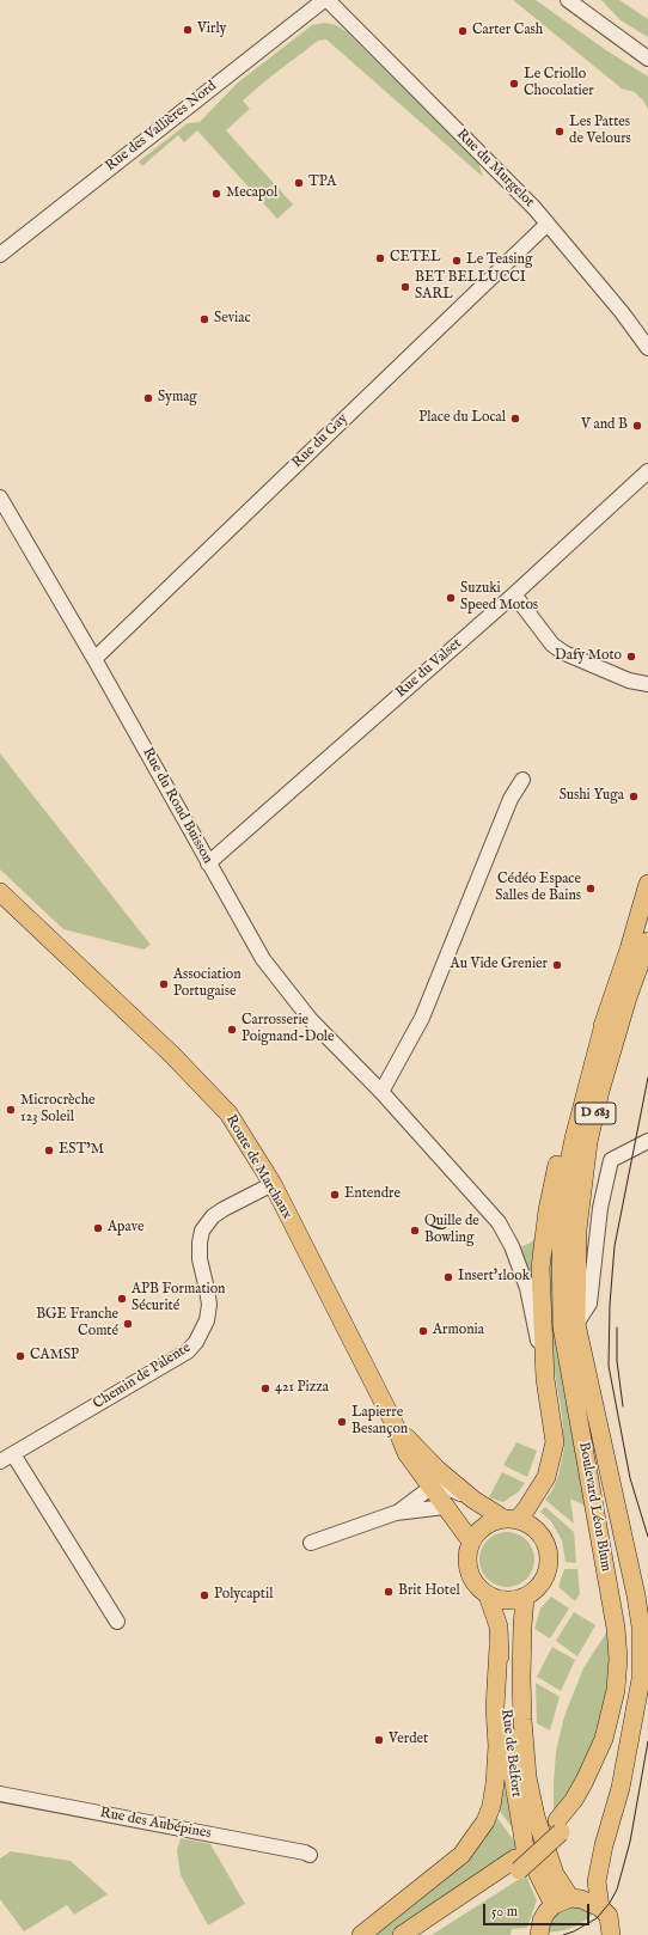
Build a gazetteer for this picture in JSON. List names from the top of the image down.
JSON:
{
  "streets": {
    "main road": [
      "D 683",
      "Route de Marchaux",
      "Boulevard Léon Blum",
      "Rue de Belfort"
    ],
    "street": [
      "Rue des Vallières Nord",
      "Rue du Murgelot",
      "Rue du Gay",
      "Rue du Valset",
      "Rue du Rond Buisson",
      "Chemin de Palente",
      "Rue des Aubépines"
    ]
  },
  "crossings": [
    ["Rue du Murgelot", "Rue du Gay"],
    ["Rue du Gay", "Rue du Rond Buisson"],
    ["Rue du Valset", "Rue du Rond Buisson"],
    ["Rue du Rond Buisson", "D 683"],
    ["D 683", "Route de Marchaux"],
    ["D 683", "Boulevard Léon Blum"],
    ["D 683", "Rue de Belfort"],
    ["Route de Marchaux", "Chemin de Palente"],
    ["Route de Marchaux", "Rue de Belfort"]
  ],
  "places": [
    "Virly",
    "Carter Cash",
    "Le Criollo Chocolatier",
    "Les Pattes de Velours",
    "TPA",
    "Mecapol",
    "CETEL",
    "Le Teasing",
    "BET BELLUCCI SARL",
    "Seviac",
    "Symag",
    "Place du Local",
    "V and B",
    "Suzuki Speed Motos",
    "Dafy Moto",
    "Sushi Yuga",
    "Cédéo Espace Salles de Bains",
    "Au Vide Grenier",
    "Association Portugaise",
    "Carrosserie Poignand-Dole",
    "Microcrèche 123 Soleil",
    "EST’M",
    "Entendre",
    "Apave",
    "Quille de Bowling",
    "Insert'1look",
    "APB Formation Sécurité",
    "BGE Franche Comté",
    "Armonia",
    "CAMSP",
    "421 Pizza",
    "Lapierre Besançon",
    "Brit Hotel",
    "Polycaptil",
    "Verdet"
  ],
  "scale_bar": "50 m"
}
